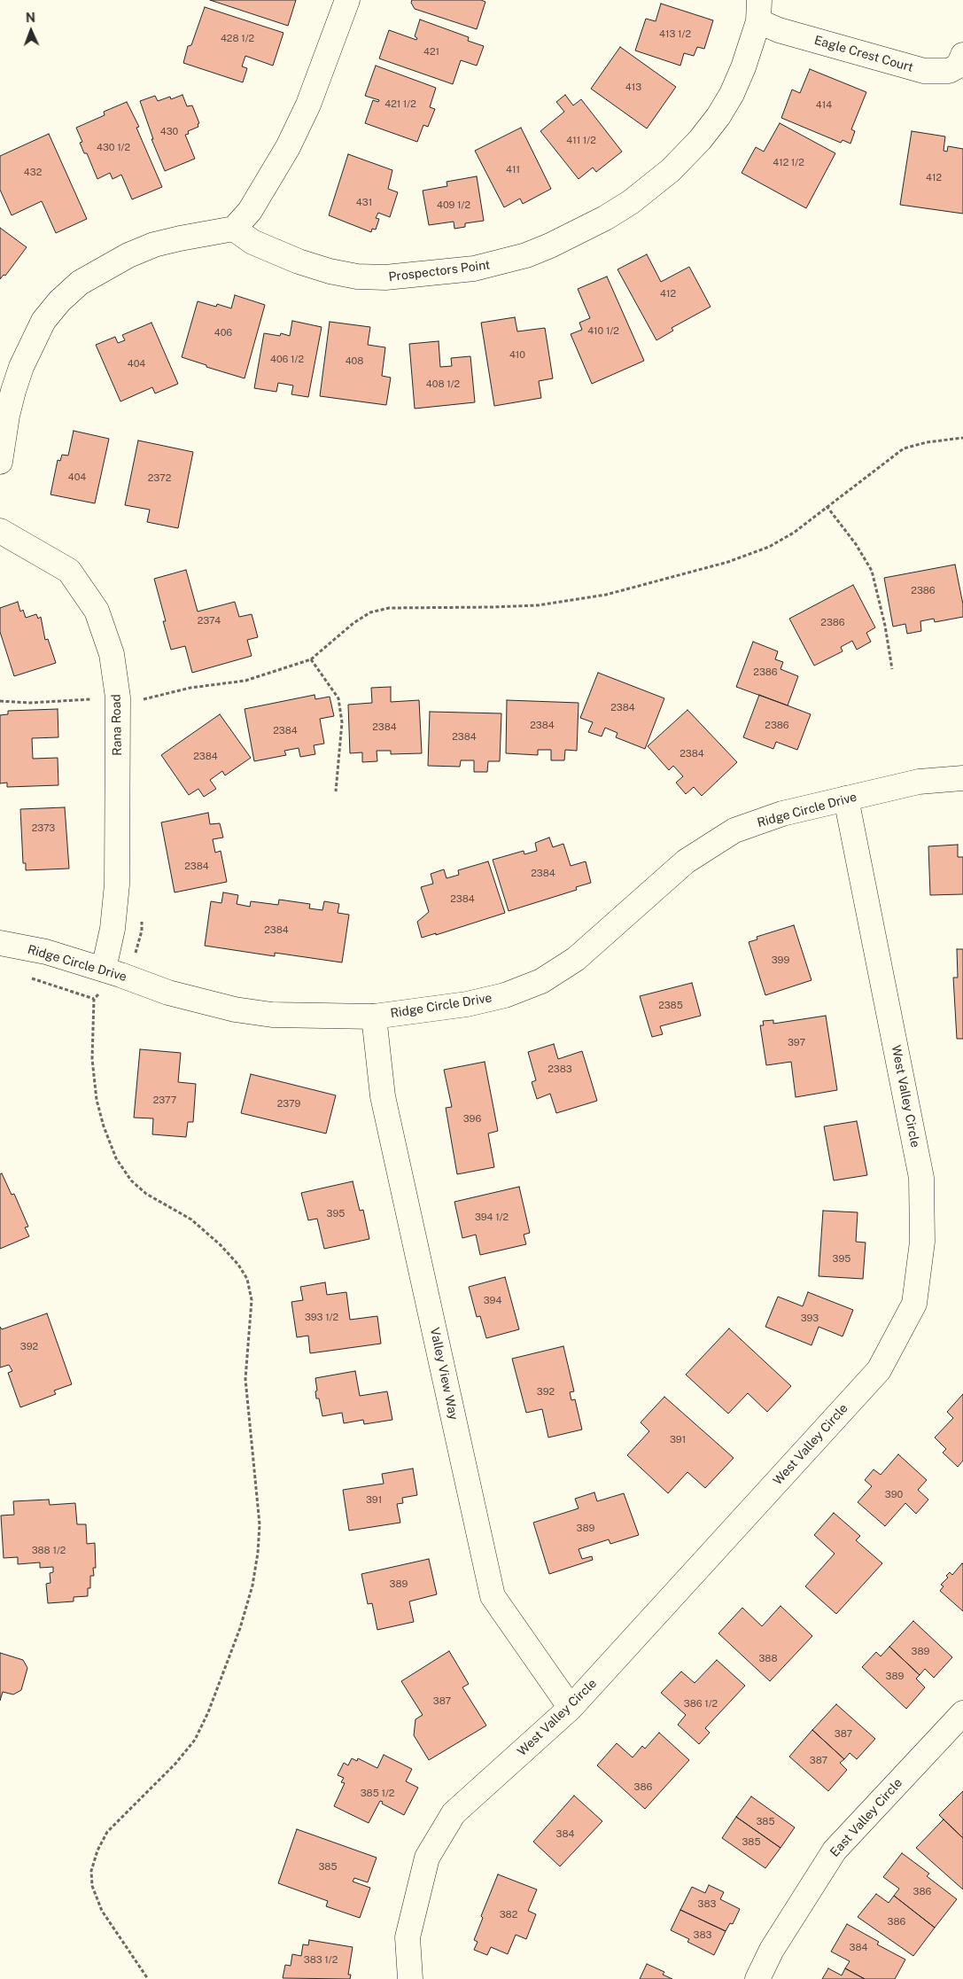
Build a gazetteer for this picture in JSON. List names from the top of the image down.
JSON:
{
  "streets": {
    "street": [
      "Eagle Crest Court",
      "Prospectors Point",
      "Rana Road",
      "Ridge Circle Drive",
      "West Valley Circle",
      "Valley View Way",
      "East Valley Circle"
    ]
  },
  "crossings": [
    ["Eagle Crest Court", "Prospectors Point"],
    ["Rana Road", "Ridge Circle Drive"],
    ["Ridge Circle Drive", "West Valley Circle"],
    ["Ridge Circle Drive", "Valley View Way"],
    ["West Valley Circle", "Valley View Way"]
  ],
  "house_numbers": [
    "413 1/2",
    "428 1/2",
    "421",
    "413",
    "421 1/2",
    "414",
    "430",
    "411 1/2",
    "430 1/2",
    "412 1/2",
    "411",
    "432",
    "412",
    "431",
    "409 1/2",
    "412",
    "410 1/2",
    "406",
    "410",
    "406 1/2",
    "408",
    "404",
    "408 1/2",
    "404",
    "2372",
    "2386",
    "2374",
    "2386",
    "2386",
    "2384",
    "2384",
    "2386",
    "2384",
    "2384",
    "2384",
    "2384",
    "2384",
    "2373",
    "2384",
    "2384",
    "2384",
    "2384",
    "399",
    "2385",
    "397",
    "2383",
    "2377",
    "2379",
    "396",
    "395",
    "394 1/2",
    "395",
    "394",
    "393 1/2",
    "393",
    "392",
    "392",
    "391",
    "390",
    "391",
    "389",
    "388 1/2",
    "389",
    "389",
    "388",
    "389",
    "387",
    "386 1/2",
    "387",
    "387",
    "386",
    "385 1/2",
    "385",
    "384",
    "385",
    "385",
    "386",
    "383",
    "382",
    "386",
    "383",
    "384",
    "383 1/2"
  ],
  "north": "top"
}
